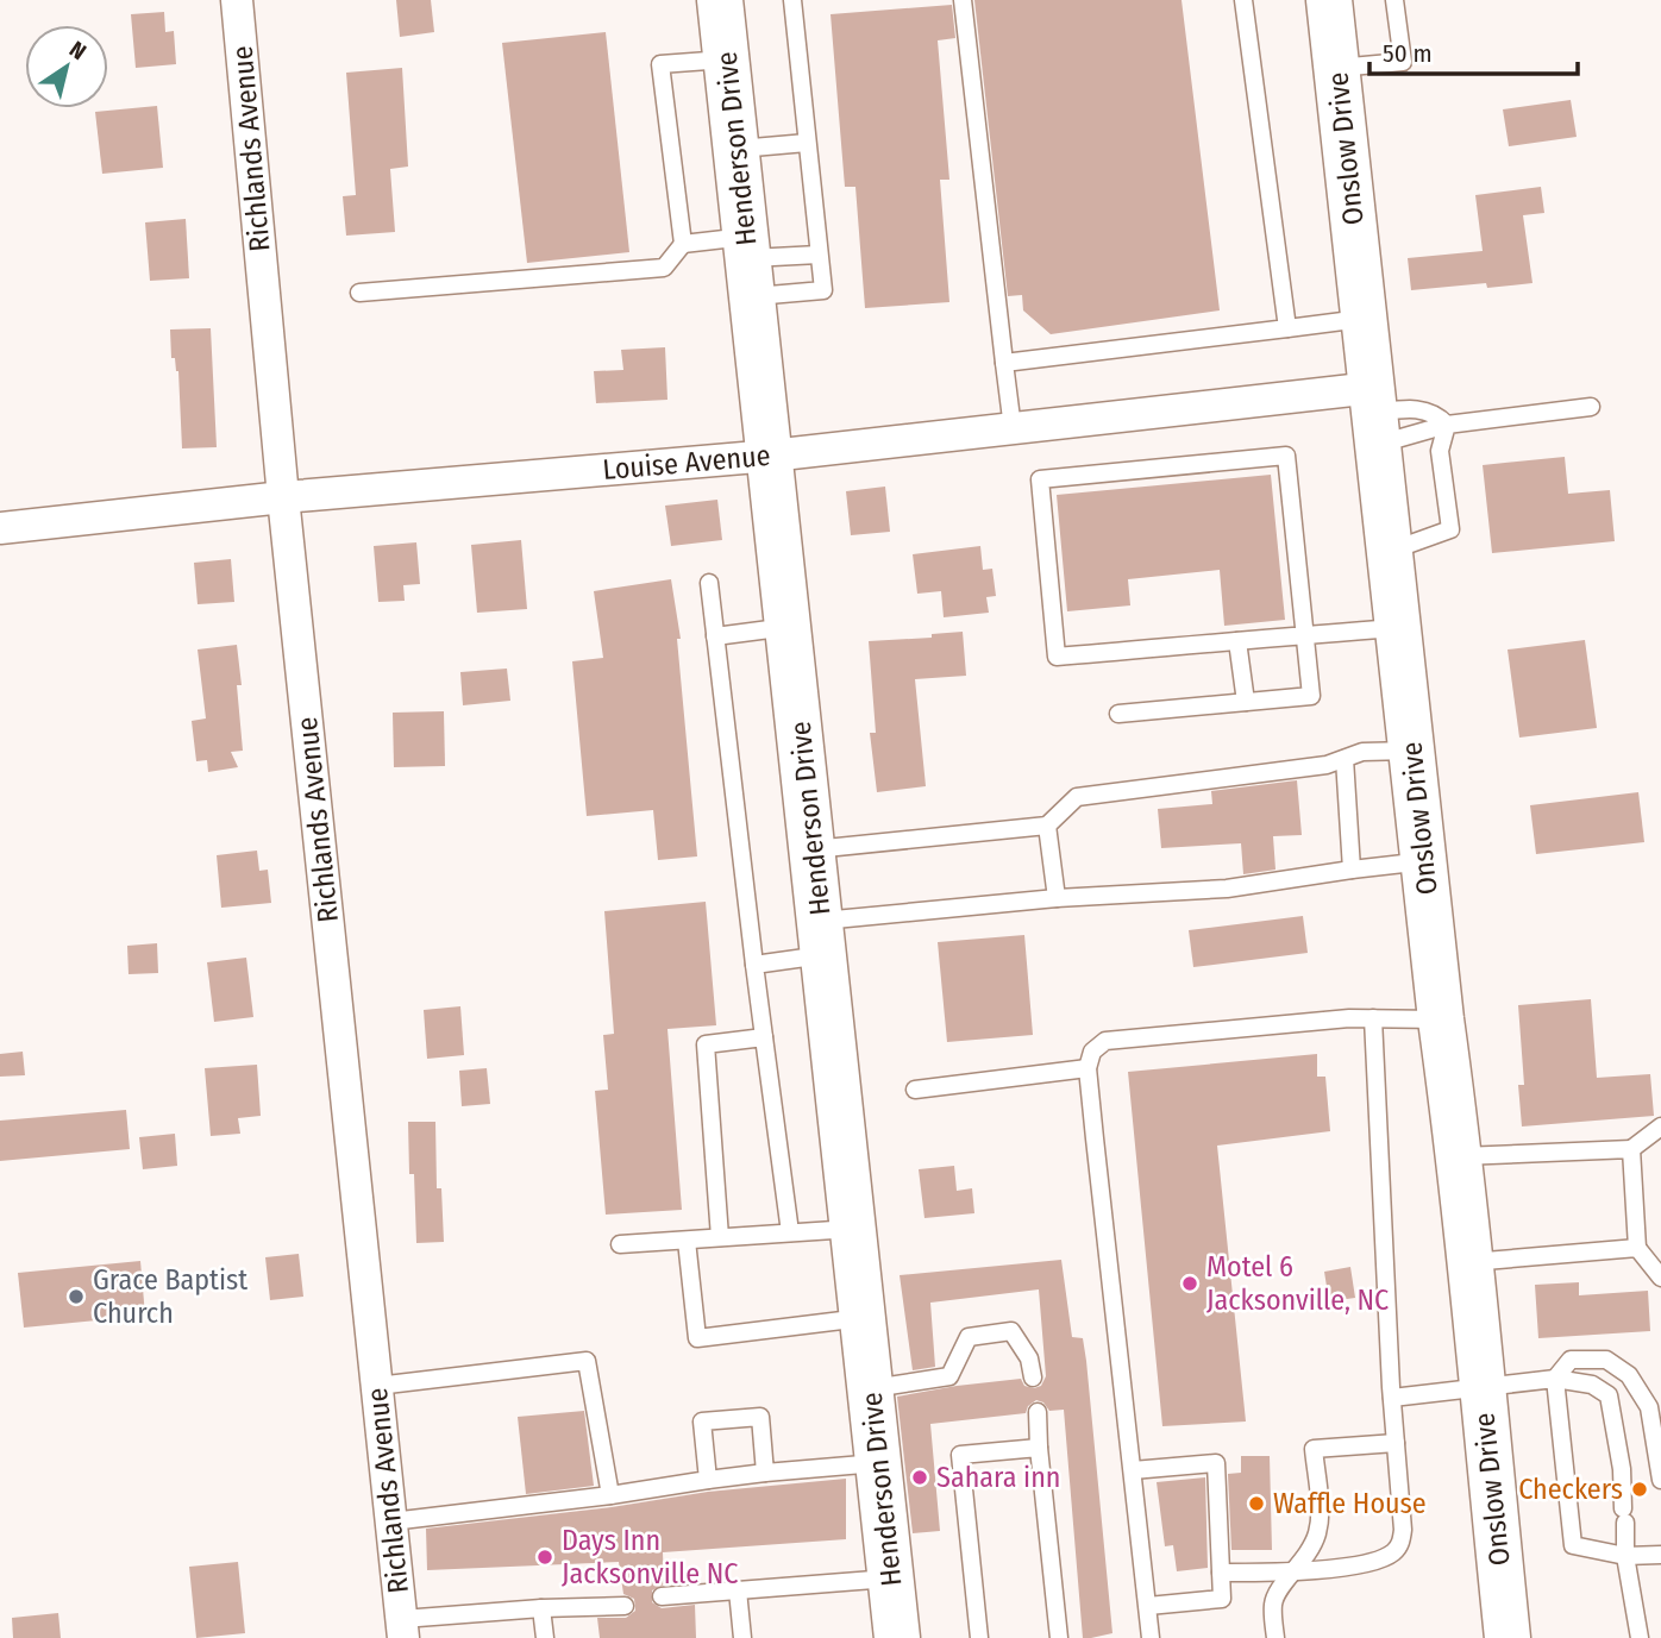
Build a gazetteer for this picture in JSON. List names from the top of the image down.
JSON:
{
  "streets": {
    "main road": ["Henderson Drive", "Onslow Drive"],
    "street": ["Richlands Avenue", "Louise Avenue"]
  },
  "crossings": [
    ["Richlands Avenue", "Louise Avenue"],
    ["Henderson Drive", "Louise Avenue"],
    ["Onslow Drive", "Louise Avenue"]
  ],
  "places": [
    "Motel 6 Jacksonville, NC",
    "Grace Baptist Church",
    "Sahara inn",
    "Checkers",
    "Waffle House",
    "Days Inn Jacksonville NC"
  ],
  "scale_bar": "50 m",
  "north": "top right"
}
